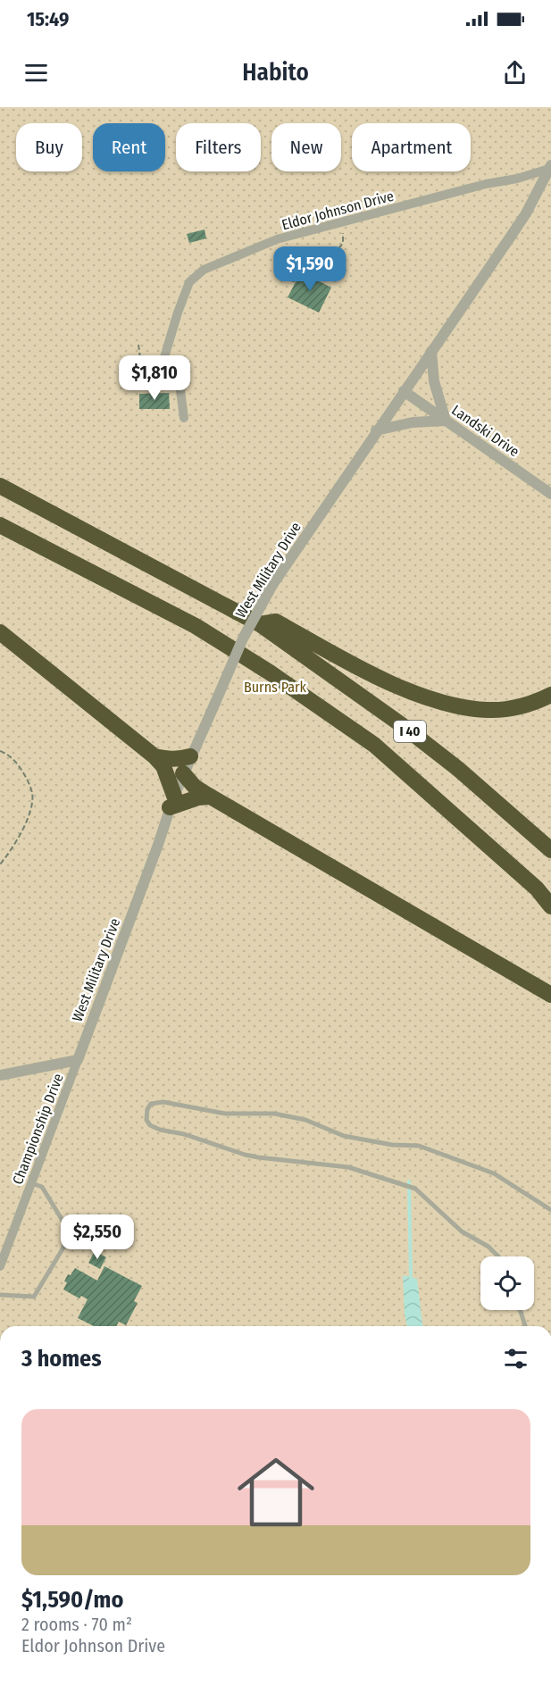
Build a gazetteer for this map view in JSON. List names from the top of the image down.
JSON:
{
  "streets": {
    "highway": ["I 40"],
    "street": [
      "Eldor Johnson Drive",
      "Landski Drive",
      "West Military Drive",
      "Championship Drive"
    ]
  },
  "crossings": [
    ["Eldor Johnson Drive", "West Military Drive"],
    ["Landski Drive", "West Military Drive"],
    ["West Military Drive", "Championship Drive"]
  ],
  "parks": ["Burns Park"],
  "page": {
    "status": "15:49",
    "header": "Habito",
    "chip": [
      "Buy",
      "Rent",
      "Filters",
      "New",
      "Apartment"
    ],
    "price": ["$1,590", "$1,810", "$2,550"],
    "heading": "3 homes",
    "list": [
      {
        "name": "$1,590/mo",
        "note": "2 rooms · 70 m² · Eldor Johnson Drive"
      }
    ]
  }
}
